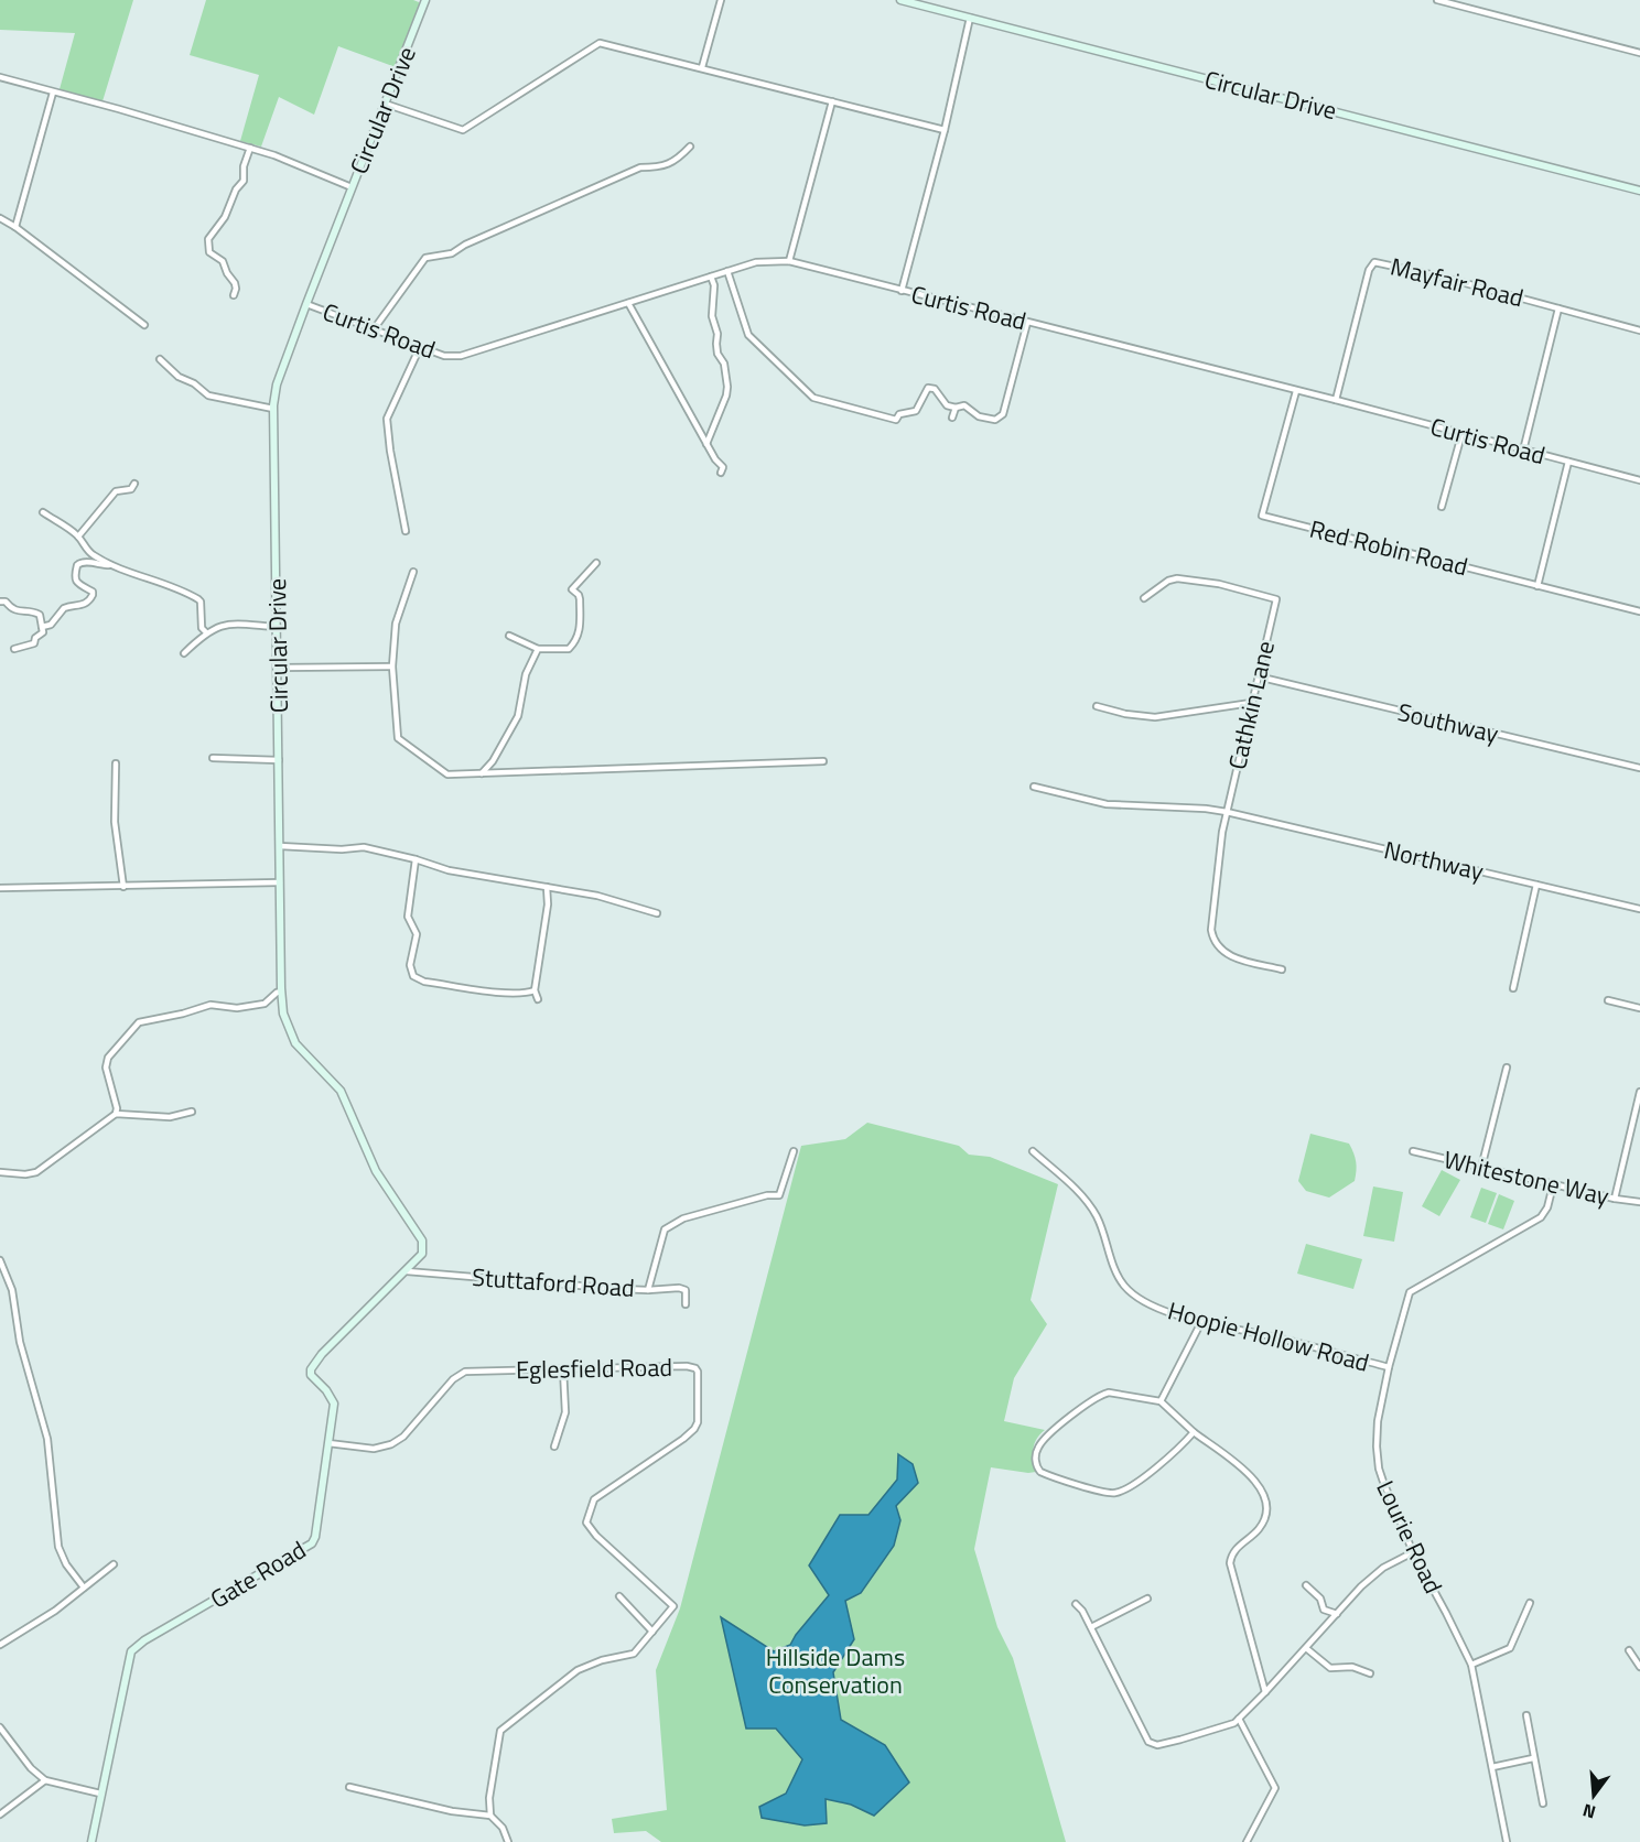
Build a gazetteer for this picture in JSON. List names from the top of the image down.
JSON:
{
  "streets": {
    "street": [
      "Circular Drive",
      "Mayfair Road",
      "Curtis Road",
      "Red Robin Road",
      "Cathkin Lane",
      "Southway",
      "Northway",
      "Whitestone Way",
      "Stuttaford Road",
      "Hoopie Hollow Road",
      "Eglesfield Road",
      "Lourie Road",
      "Gate Road"
    ]
  },
  "crossings": [
    ["Circular Drive", "Curtis Road"],
    ["Circular Drive", "Stuttaford Road"],
    ["Circular Drive", "Gate Road"],
    ["Mayfair Road", "Curtis Road"],
    ["Curtis Road", "Red Robin Road"],
    ["Cathkin Lane", "Southway"],
    ["Cathkin Lane", "Northway"],
    ["Whitestone Way", "Lourie Road"],
    ["Stuttaford Road", "Gate Road"],
    ["Hoopie Hollow Road", "Lourie Road"],
    ["Eglesfield Road", "Gate Road"]
  ],
  "parks": ["Hillside Dams Conservation"],
  "north": "bottom"
}
